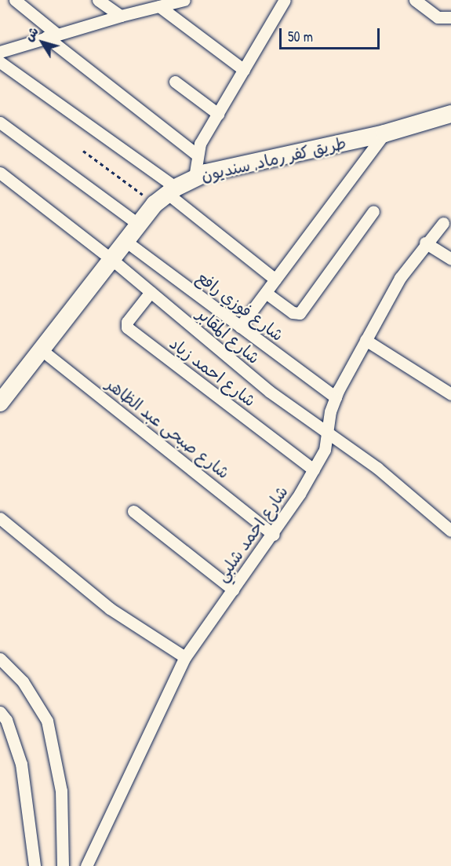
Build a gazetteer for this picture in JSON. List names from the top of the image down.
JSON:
{
  "streets": {
    "street": [
      "طريق كفر رماد, سنديون",
      "شارع فوزي رافع",
      "شارع المقابر",
      "شارع احمد زياد",
      "شارع صبحى عبد الظاهر",
      "شارع احمد شلبي"
    ]
  },
  "crossings": [
    ["طريق كفر رماد, سنديون", "شارع فوزي رافع"],
    ["طريق كفر رماد, سنديون", "شارع المقابر"],
    ["طريق كفر رماد, سنديون", "شارع صبحى عبد الظاهر"],
    ["شارع فوزي رافع", "شارع احمد شلبي"],
    ["شارع المقابر", "شارع احمد زياد"],
    ["شارع المقابر", "شارع احمد شلبي"],
    ["شارع احمد زياد", "شارع احمد شلبي"],
    ["شارع صبحى عبد الظاهر", "شارع احمد شلبي"]
  ],
  "scale_bar": "50 m",
  "north": "top left"
}
